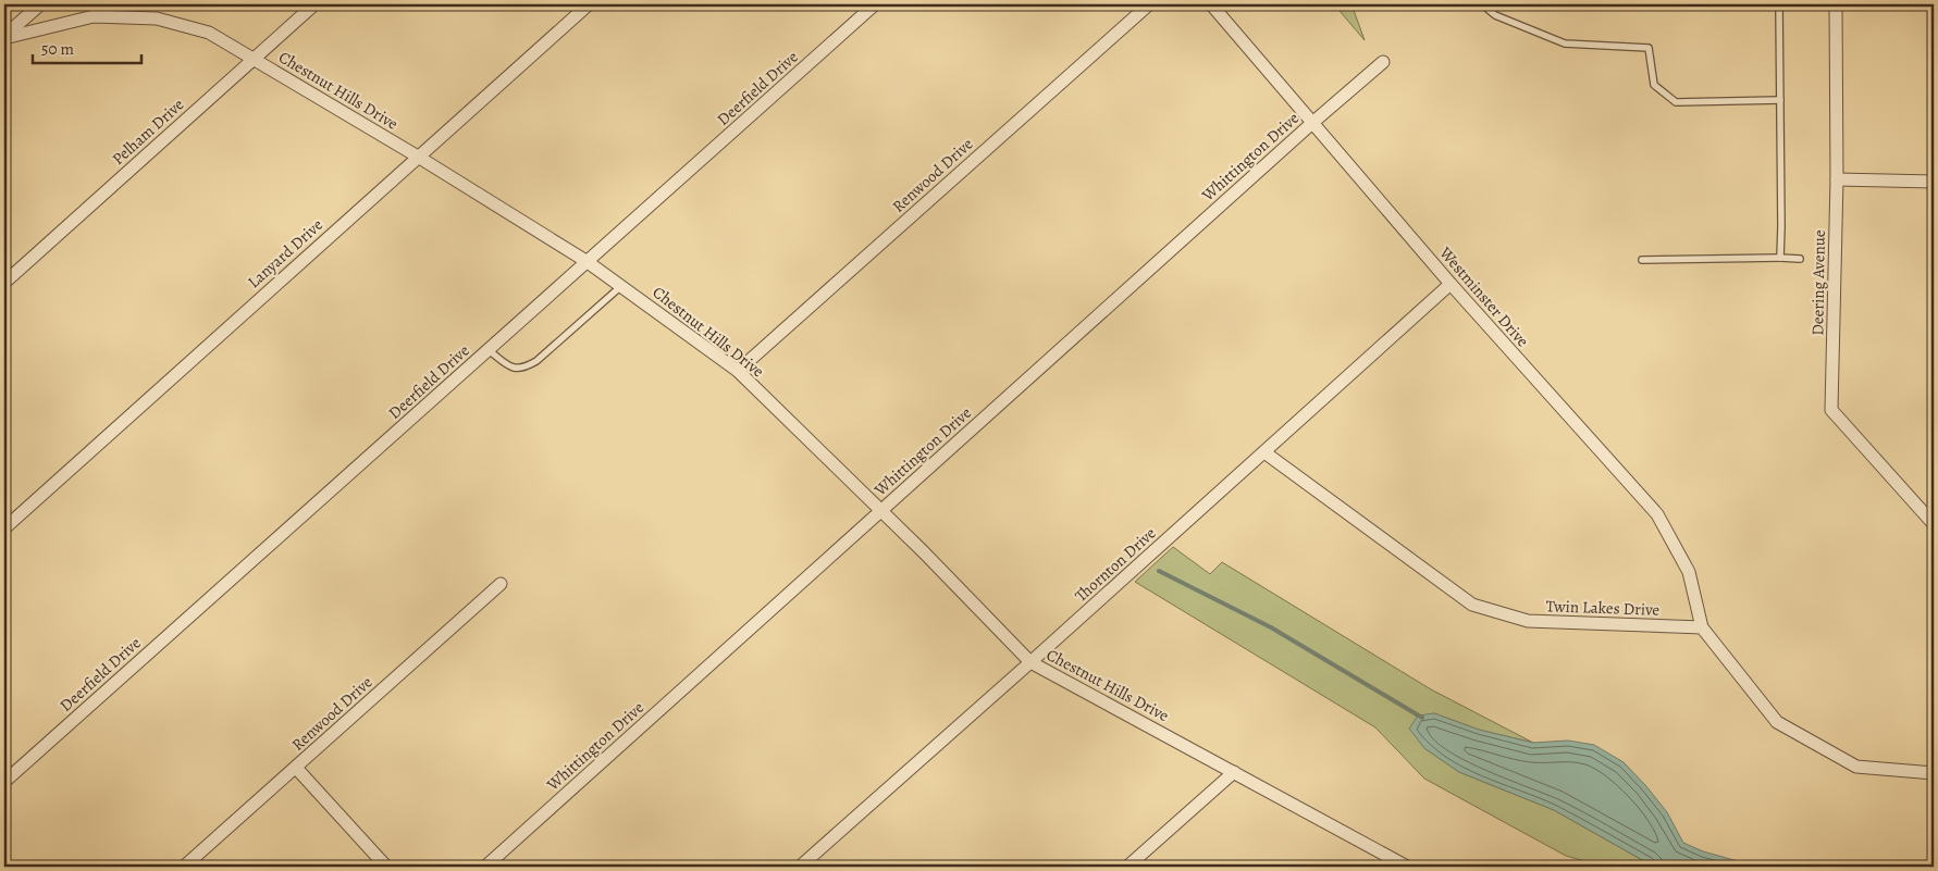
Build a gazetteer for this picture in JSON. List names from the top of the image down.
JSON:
{
  "streets": {
    "street": [
      "Deerfield Drive",
      "Chestnut Hills Drive",
      "Pelham Drive",
      "Whittington Drive",
      "Renwood Drive",
      "Lanyard Drive",
      "Deering Avenue",
      "Westminster Drive",
      "Thornton Drive",
      "Twin Lakes Drive"
    ]
  },
  "crossings": [
    ["Deerfield Drive", "Chestnut Hills Drive"],
    ["Chestnut Hills Drive", "Pelham Drive"],
    ["Chestnut Hills Drive", "Whittington Drive"],
    ["Chestnut Hills Drive", "Renwood Drive"],
    ["Chestnut Hills Drive", "Lanyard Drive"],
    ["Chestnut Hills Drive", "Thornton Drive"],
    ["Whittington Drive", "Westminster Drive"],
    ["Westminster Drive", "Thornton Drive"],
    ["Westminster Drive", "Twin Lakes Drive"],
    ["Thornton Drive", "Twin Lakes Drive"]
  ],
  "scale_bar": "50 m"
}
